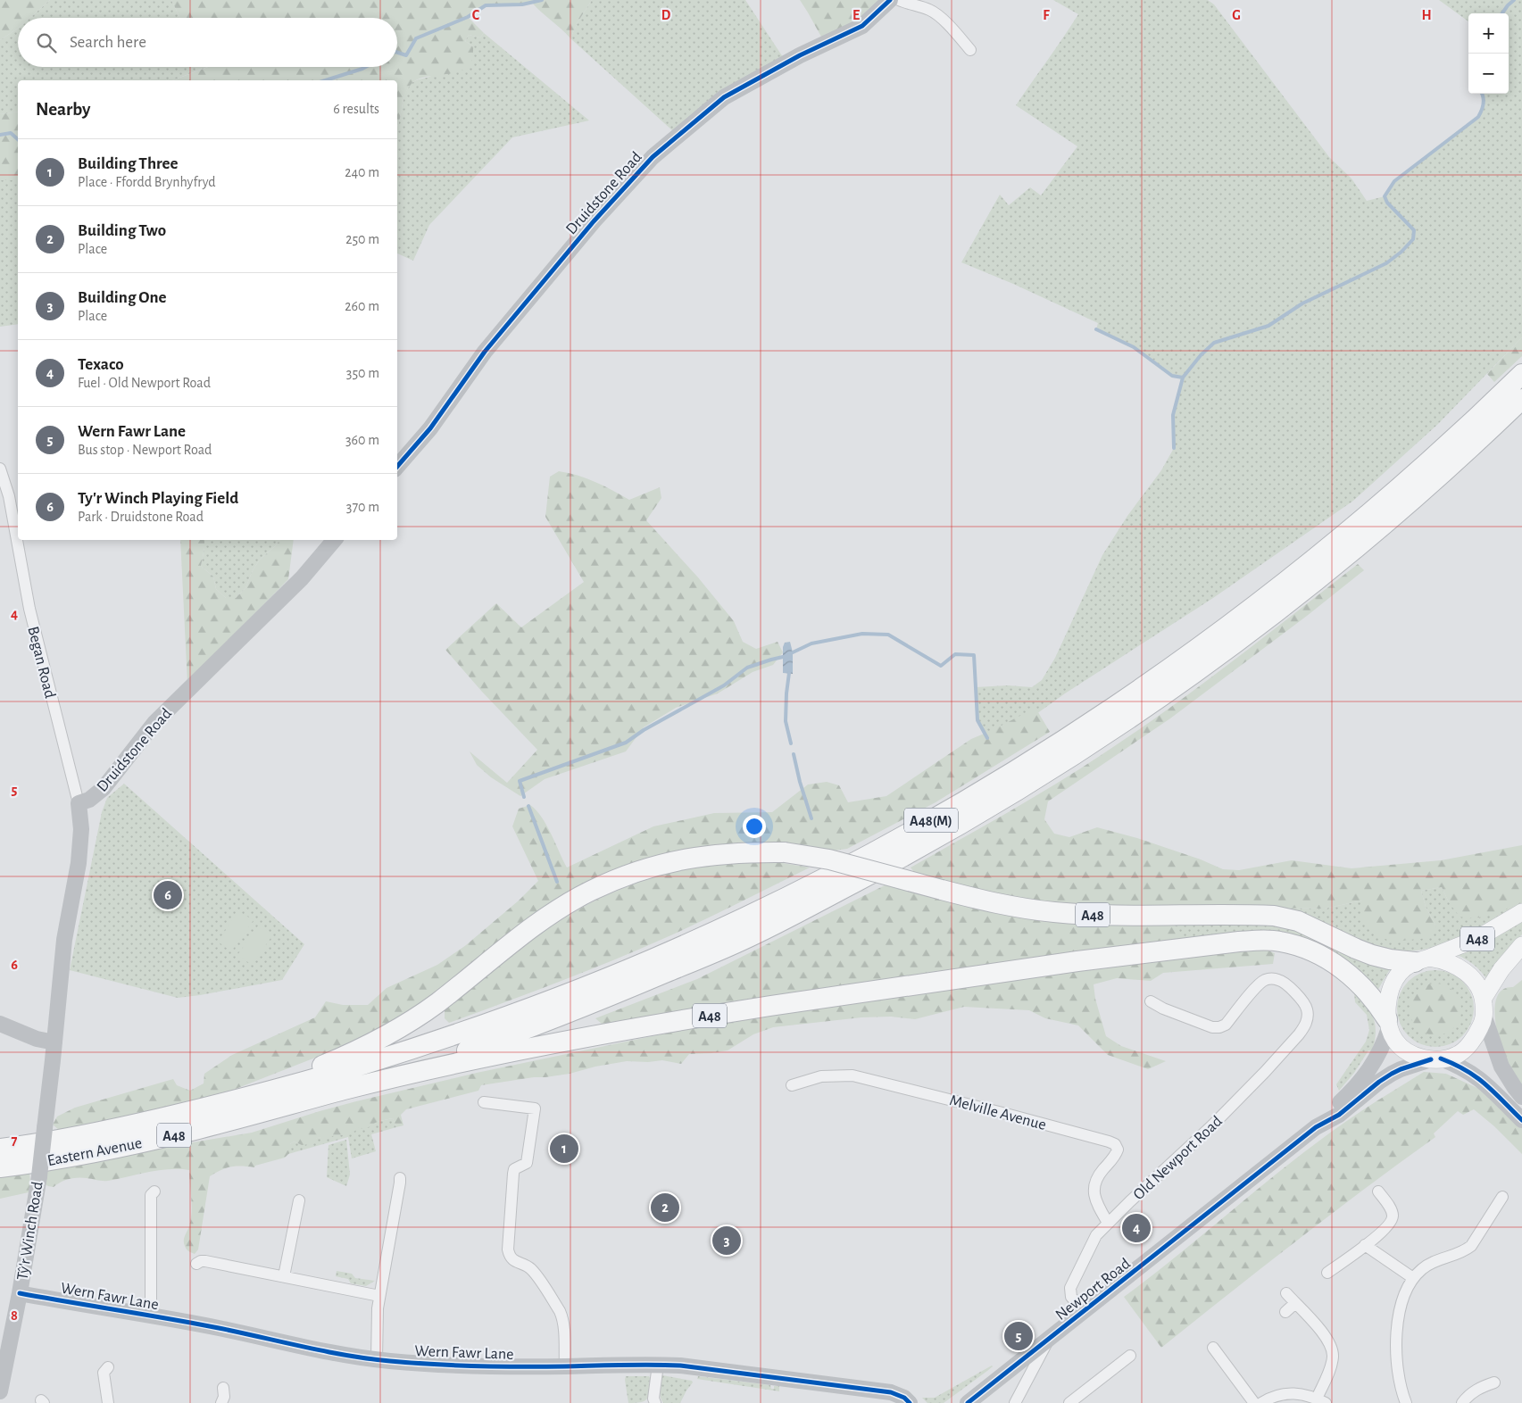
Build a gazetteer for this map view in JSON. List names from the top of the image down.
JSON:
{
  "streets": {
    "highway": ["A48(M)", "A48", "Eastern Avenue"],
    "street": [
      "Druidstone Road",
      "Began Road",
      "Melville Avenue",
      "Old Newport Road",
      "Tŷ'r Winch Road",
      "Newport Road",
      "Wern Fawr Lane"
    ]
  },
  "crossings": [
    ["Druidstone Road", "Began Road"],
    ["A48(M)", "A48"],
    ["A48(M)", "Eastern Avenue"],
    ["A48", "Eastern Avenue"],
    ["A48", "Newport Road"],
    ["Melville Avenue", "Old Newport Road"],
    ["Old Newport Road", "Newport Road"],
    ["Tŷ'r Winch Road", "Wern Fawr Lane"]
  ],
  "page": {
    "map_buttons": ["+", "−"],
    "search": "Search here",
    "heading": ["Nearby", "6 results"],
    "list": [
      {
        "mark": "1",
        "name": "Building Three",
        "note": "Place · Ffordd Brynhyfryd",
        "value": "240 m"
      },
      {
        "mark": "2",
        "name": "Building Two",
        "note": "Place",
        "value": "250 m"
      },
      {
        "mark": "3",
        "name": "Building One",
        "note": "Place",
        "value": "260 m"
      },
      {
        "mark": "4",
        "name": "Texaco",
        "note": "Fuel · Old Newport Road",
        "value": "350 m"
      },
      {
        "mark": "5",
        "name": "Wern Fawr Lane",
        "note": "Bus stop · Newport Road",
        "value": "360 m"
      },
      {
        "mark": "6",
        "name": "Ty'r Winch Playing Field",
        "note": "Park · Druidstone Road",
        "value": "370 m"
      }
    ],
    "pins": [
      "6",
      "1",
      "2",
      "4",
      "3",
      "5"
    ]
  },
  "grid": {
    "columns": [
      "C",
      "D",
      "E",
      "F",
      "G",
      "H"
    ],
    "rows": [
      "4",
      "5",
      "6",
      "7",
      "8"
    ]
  }
}
